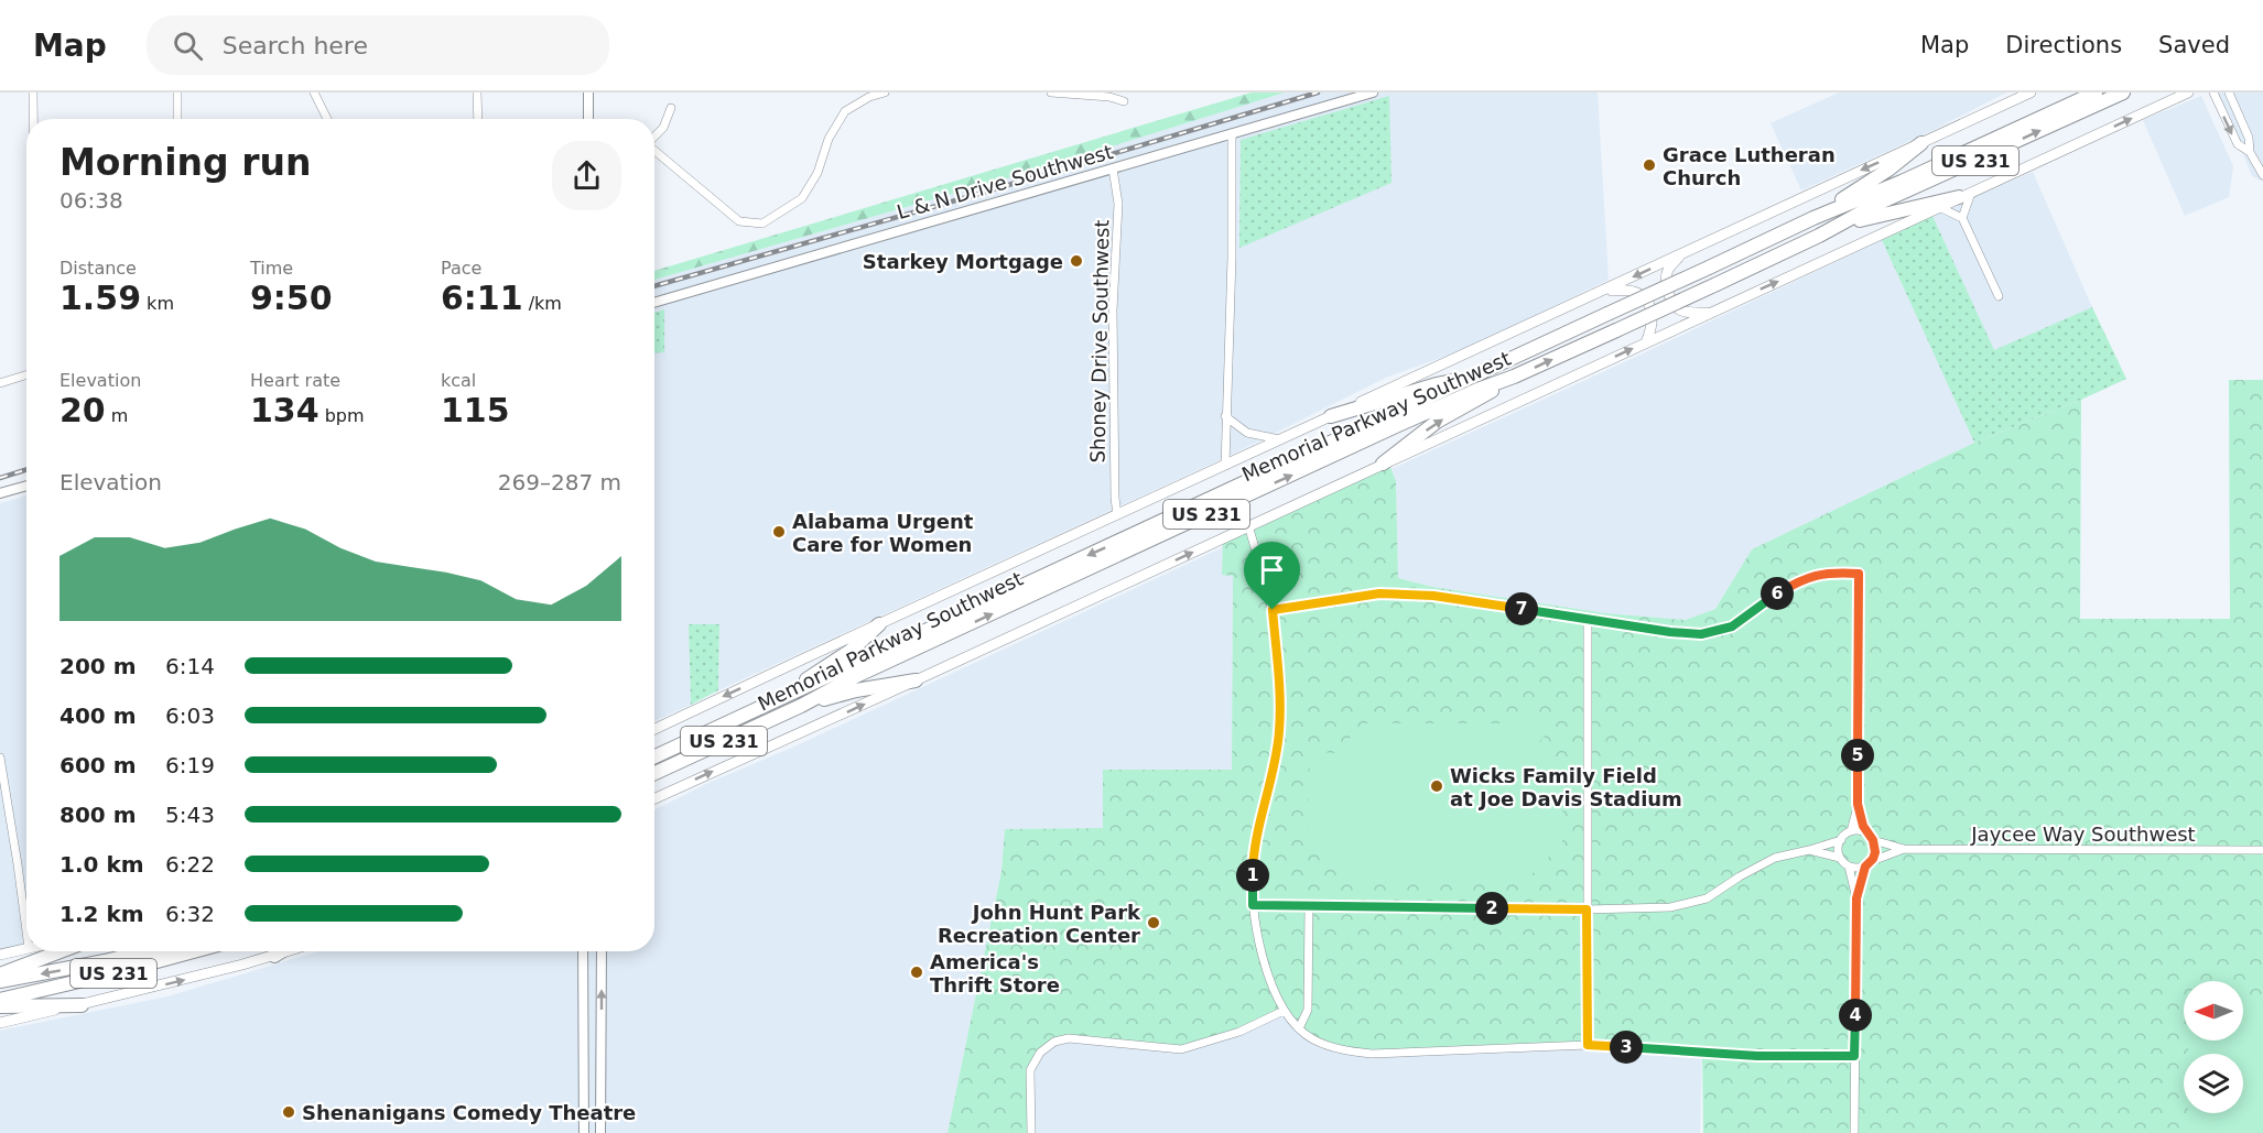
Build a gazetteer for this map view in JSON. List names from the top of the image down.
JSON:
{
  "streets": {
    "highway": ["US 231", "Memorial Parkway Southwest"],
    "street": ["L & N Drive Southwest", "Shoney Drive Southwest", "Jaycee Way Southwest"]
  },
  "crossings": [
    ["L & N Drive Southwest", "Shoney Drive Southwest"]
  ],
  "places": [
    "Grace Lutheran Church",
    "Starkey Mortgage",
    "Alabama Urgent Care for Women",
    "Wicks Family Field at Joe Davis Stadium",
    "John Hunt Park Recreation Center",
    "America's Thrift Store",
    "Shenanigans Comedy Theatre"
  ],
  "north": "left",
  "page": {
    "header": "Map",
    "search": "Search here",
    "nav": ["Map", "Directions", "Saved"],
    "heading": ["Morning run", "06:38"],
    "stats": [
      ["Distance", "1.59 km"],
      ["Time", "9:50"],
      ["Pace", "6:11 /km"],
      ["Elevation", "20 m"],
      ["Heart rate", "134 bpm"],
      ["kcal", "115"]
    ],
    "chart": ["Elevation", "269–287 m"],
    "pins": [
      "6",
      "7",
      "5",
      "1",
      "2",
      "4",
      "3"
    ],
    "list": [
      {
        "name": "200 m",
        "note": "6:14"
      },
      {
        "name": "400 m",
        "note": "6:03"
      },
      {
        "name": "600 m",
        "note": "6:19"
      },
      {
        "name": "800 m",
        "note": "5:43"
      },
      {
        "name": "1.0 km",
        "note": "6:22"
      },
      {
        "name": "1.2 km",
        "note": "6:32"
      }
    ]
  }
}
